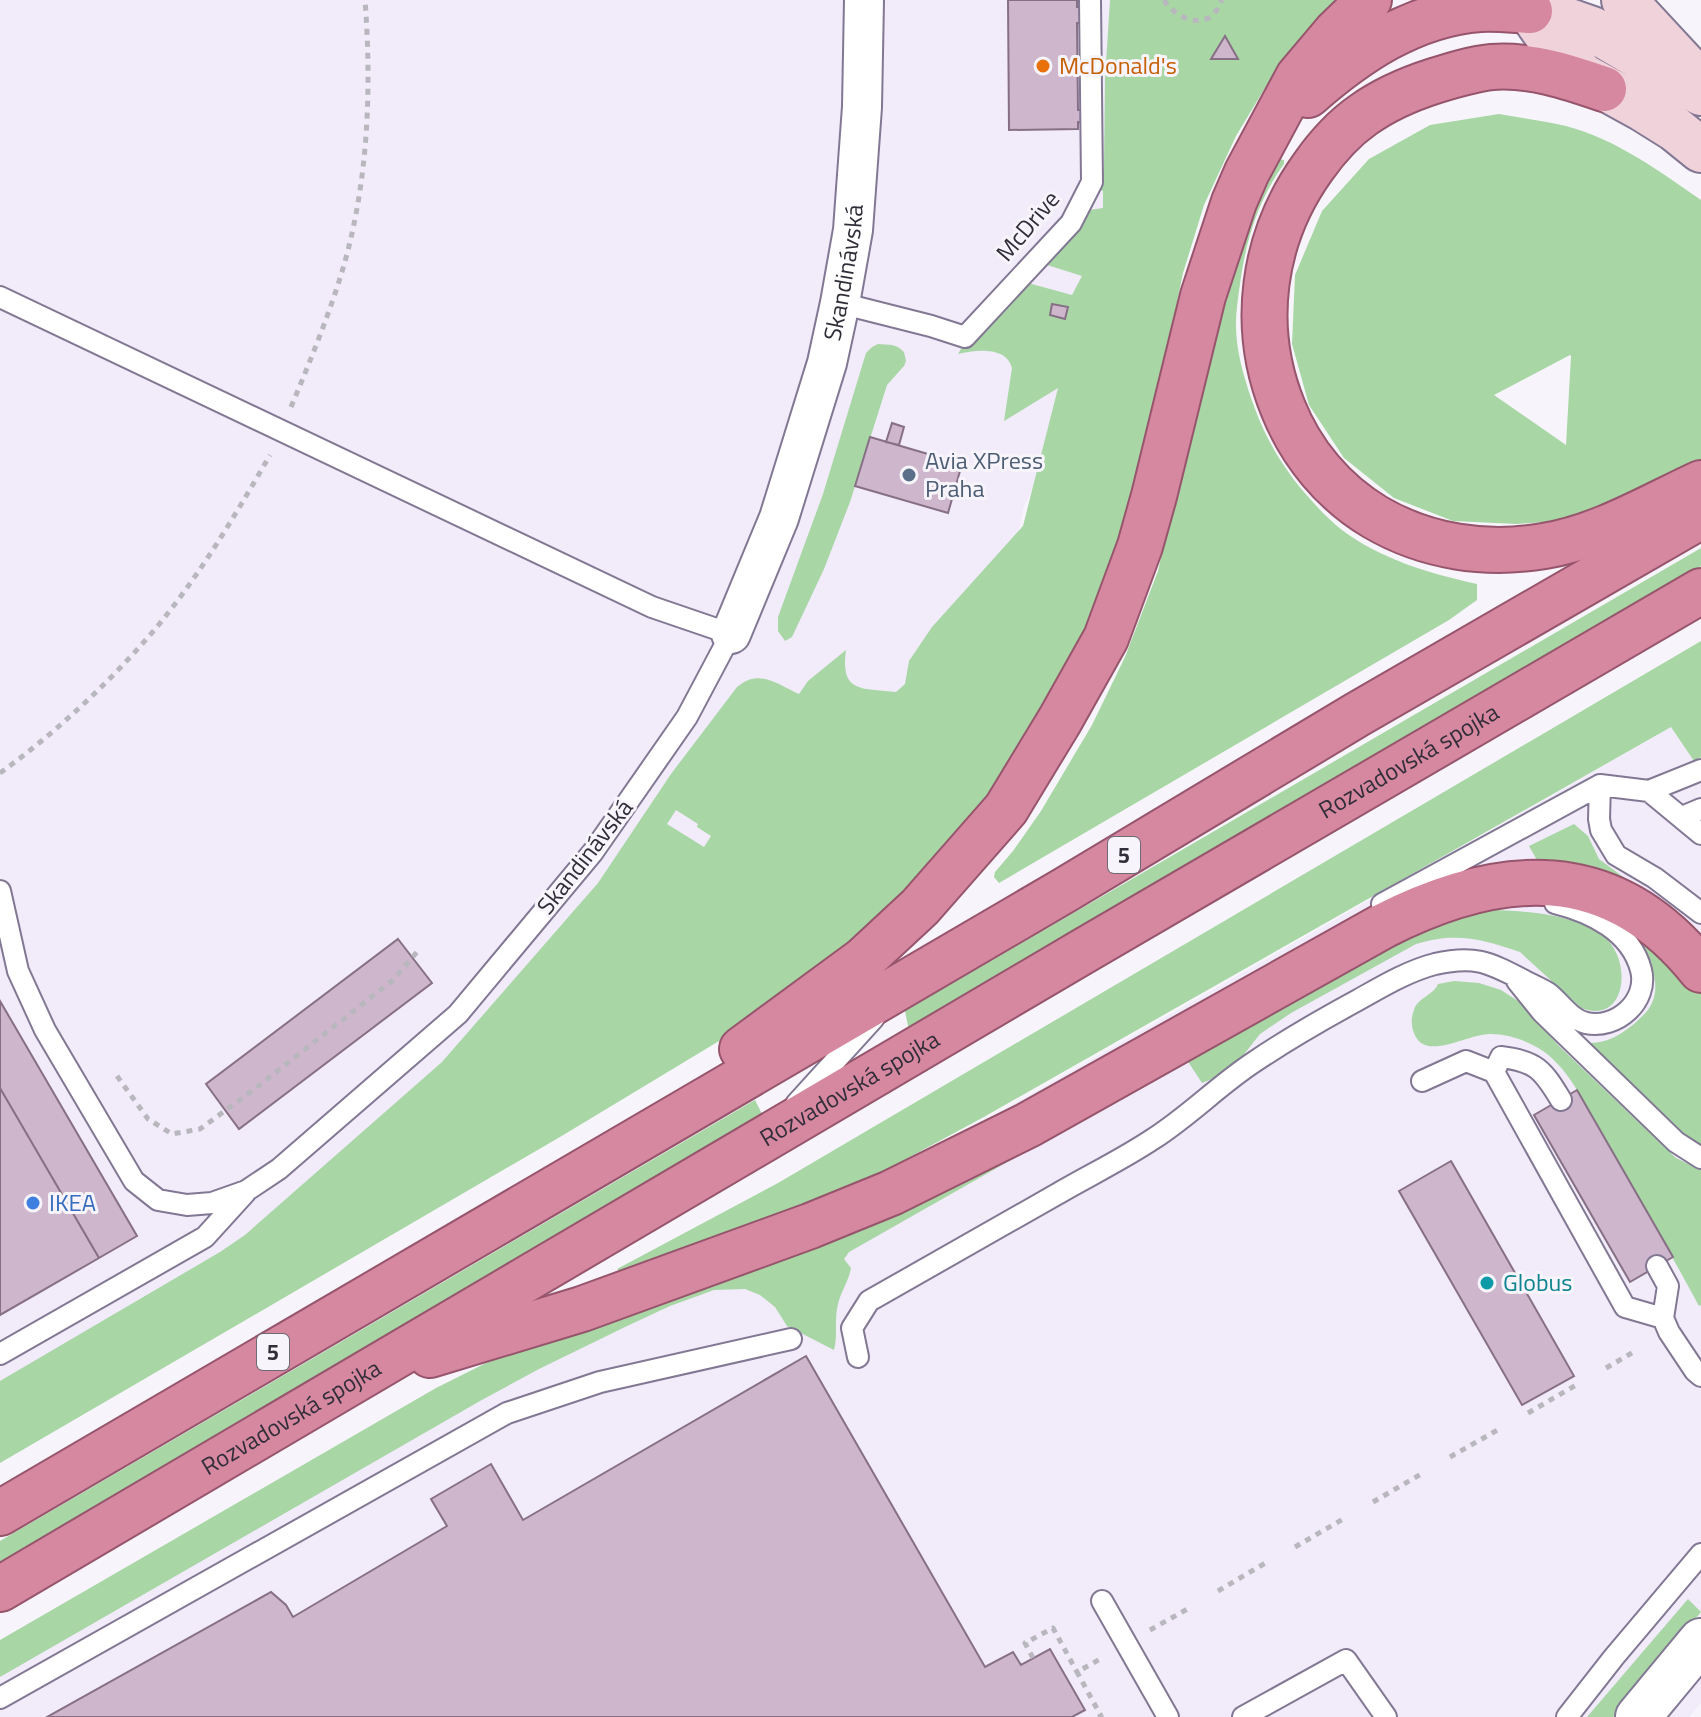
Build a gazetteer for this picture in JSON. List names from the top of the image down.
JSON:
{
  "streets": {
    "highway": ["Rozvadovská spojka", "5"],
    "street": ["Skandinávská"],
    "lane": ["McDrive"]
  },
  "crossings": [
    ["McDrive", "Skandinávská"],
    ["Rozvadovská spojka", "5"]
  ],
  "places": [
    "McDonald's",
    "Avia XPress Praha",
    "IKEA",
    "Globus"
  ]
}
